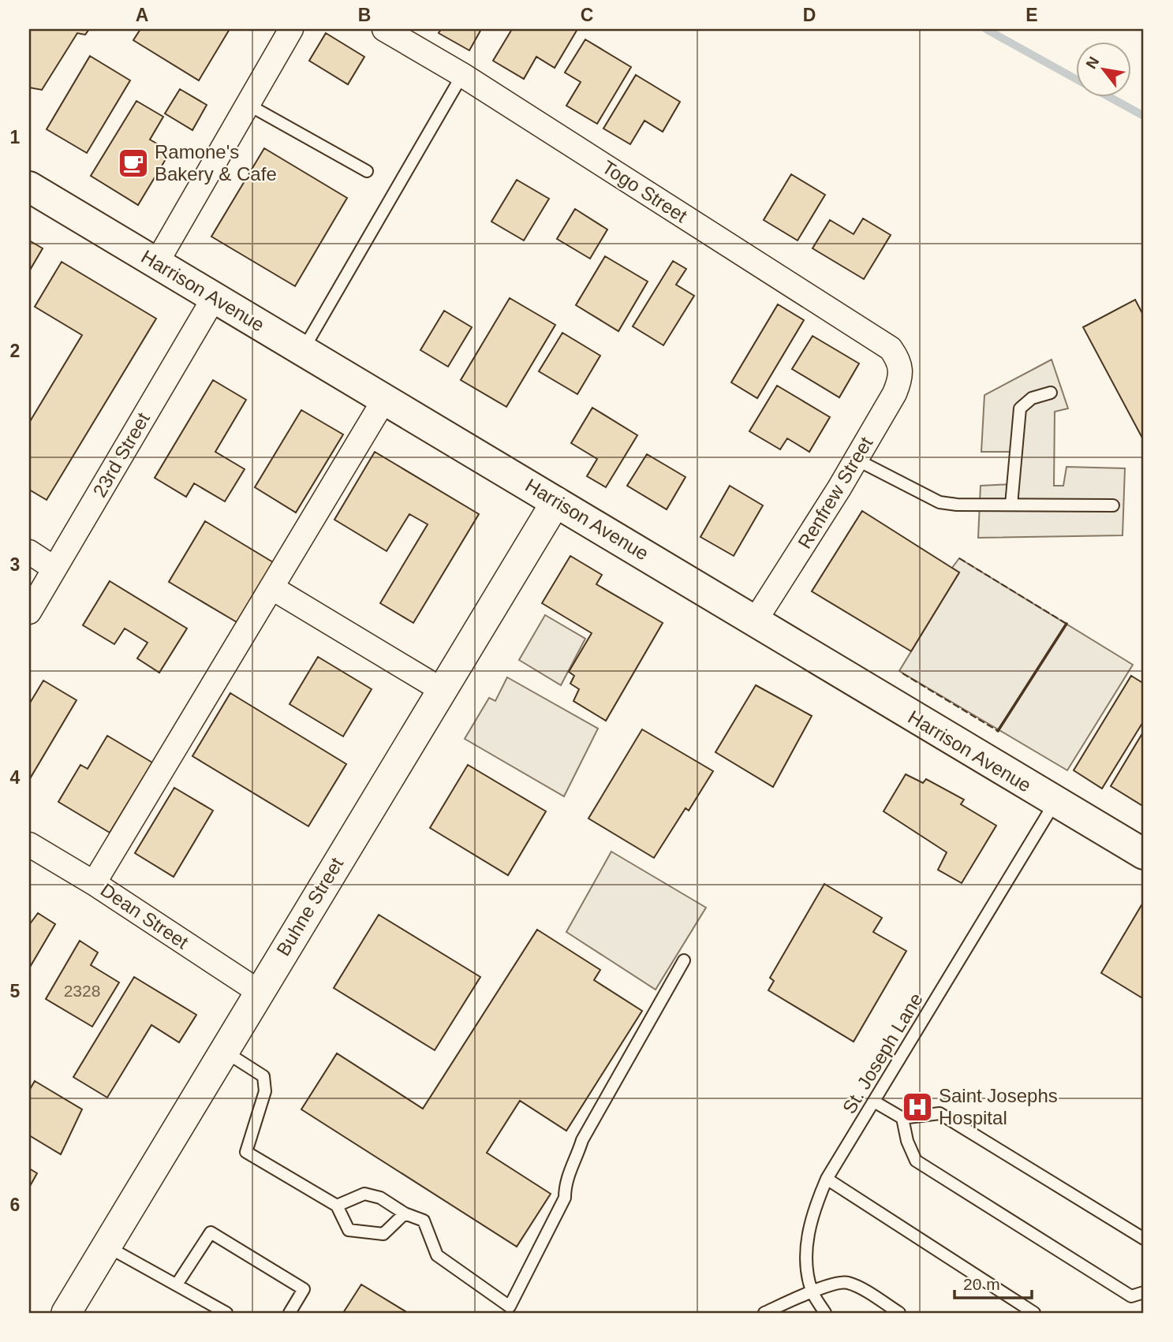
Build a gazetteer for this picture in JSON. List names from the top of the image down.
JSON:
{
  "streets": {
    "main road": ["Harrison Avenue"],
    "street": [
      "Togo Street",
      "23rd Street",
      "Renfrew Street",
      "Buhne Street",
      "Dean Street"
    ],
    "lane": ["St. Joseph Lane"]
  },
  "crossings": [
    ["Togo Street", "Renfrew Street"],
    ["Harrison Avenue", "23rd Street"],
    ["Harrison Avenue", "Renfrew Street"],
    ["Harrison Avenue", "Buhne Street"],
    ["Harrison Avenue", "St. Joseph Lane"],
    ["Buhne Street", "Dean Street"]
  ],
  "places": {
    "cafe": ["Ramone's Bakery & Cafe"],
    "hospital": ["Saint Josephs Hospital"]
  },
  "house_numbers": ["2328"],
  "scale_bar": "20 m",
  "north": "top left",
  "grid": {
    "columns": [
      "A",
      "B",
      "C",
      "D",
      "E"
    ],
    "rows": [
      "1",
      "2",
      "3",
      "4",
      "5",
      "6"
    ]
  }
}
